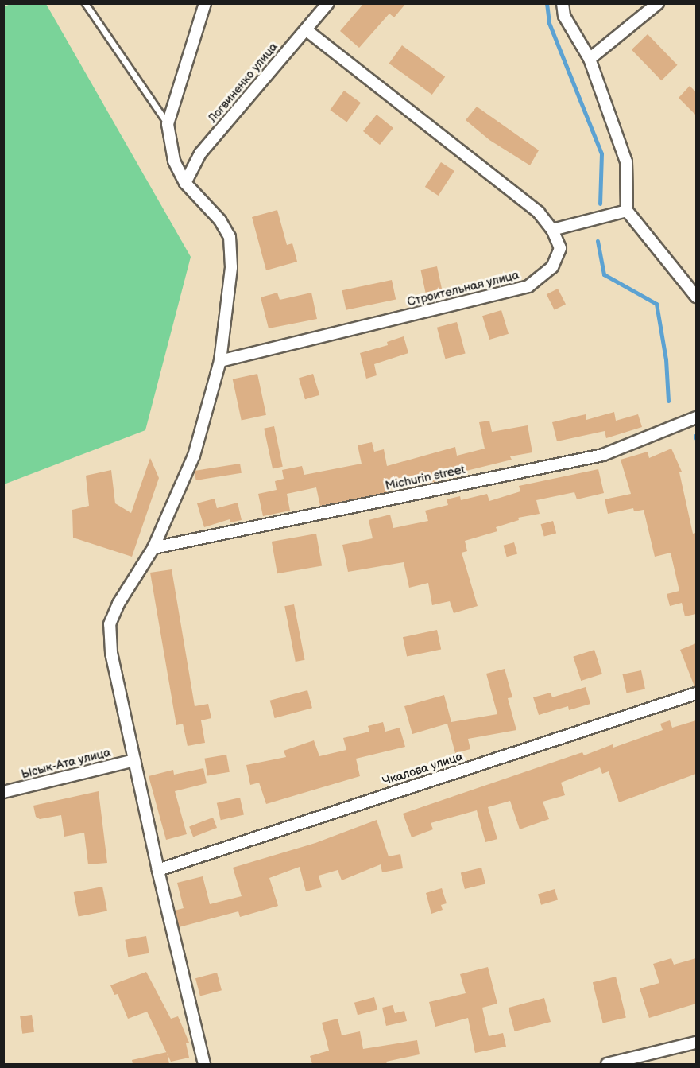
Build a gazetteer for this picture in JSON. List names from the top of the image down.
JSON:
{
  "streets": {
    "street": [
      "Логвиненко улица",
      "Строительная улица",
      "Michurin street",
      "Ысык-Ата улица",
      "Чкалова улица"
    ]
  },
  "crossings": [
    ["Логвиненко улица", "Строительная улица"]
  ]
}
